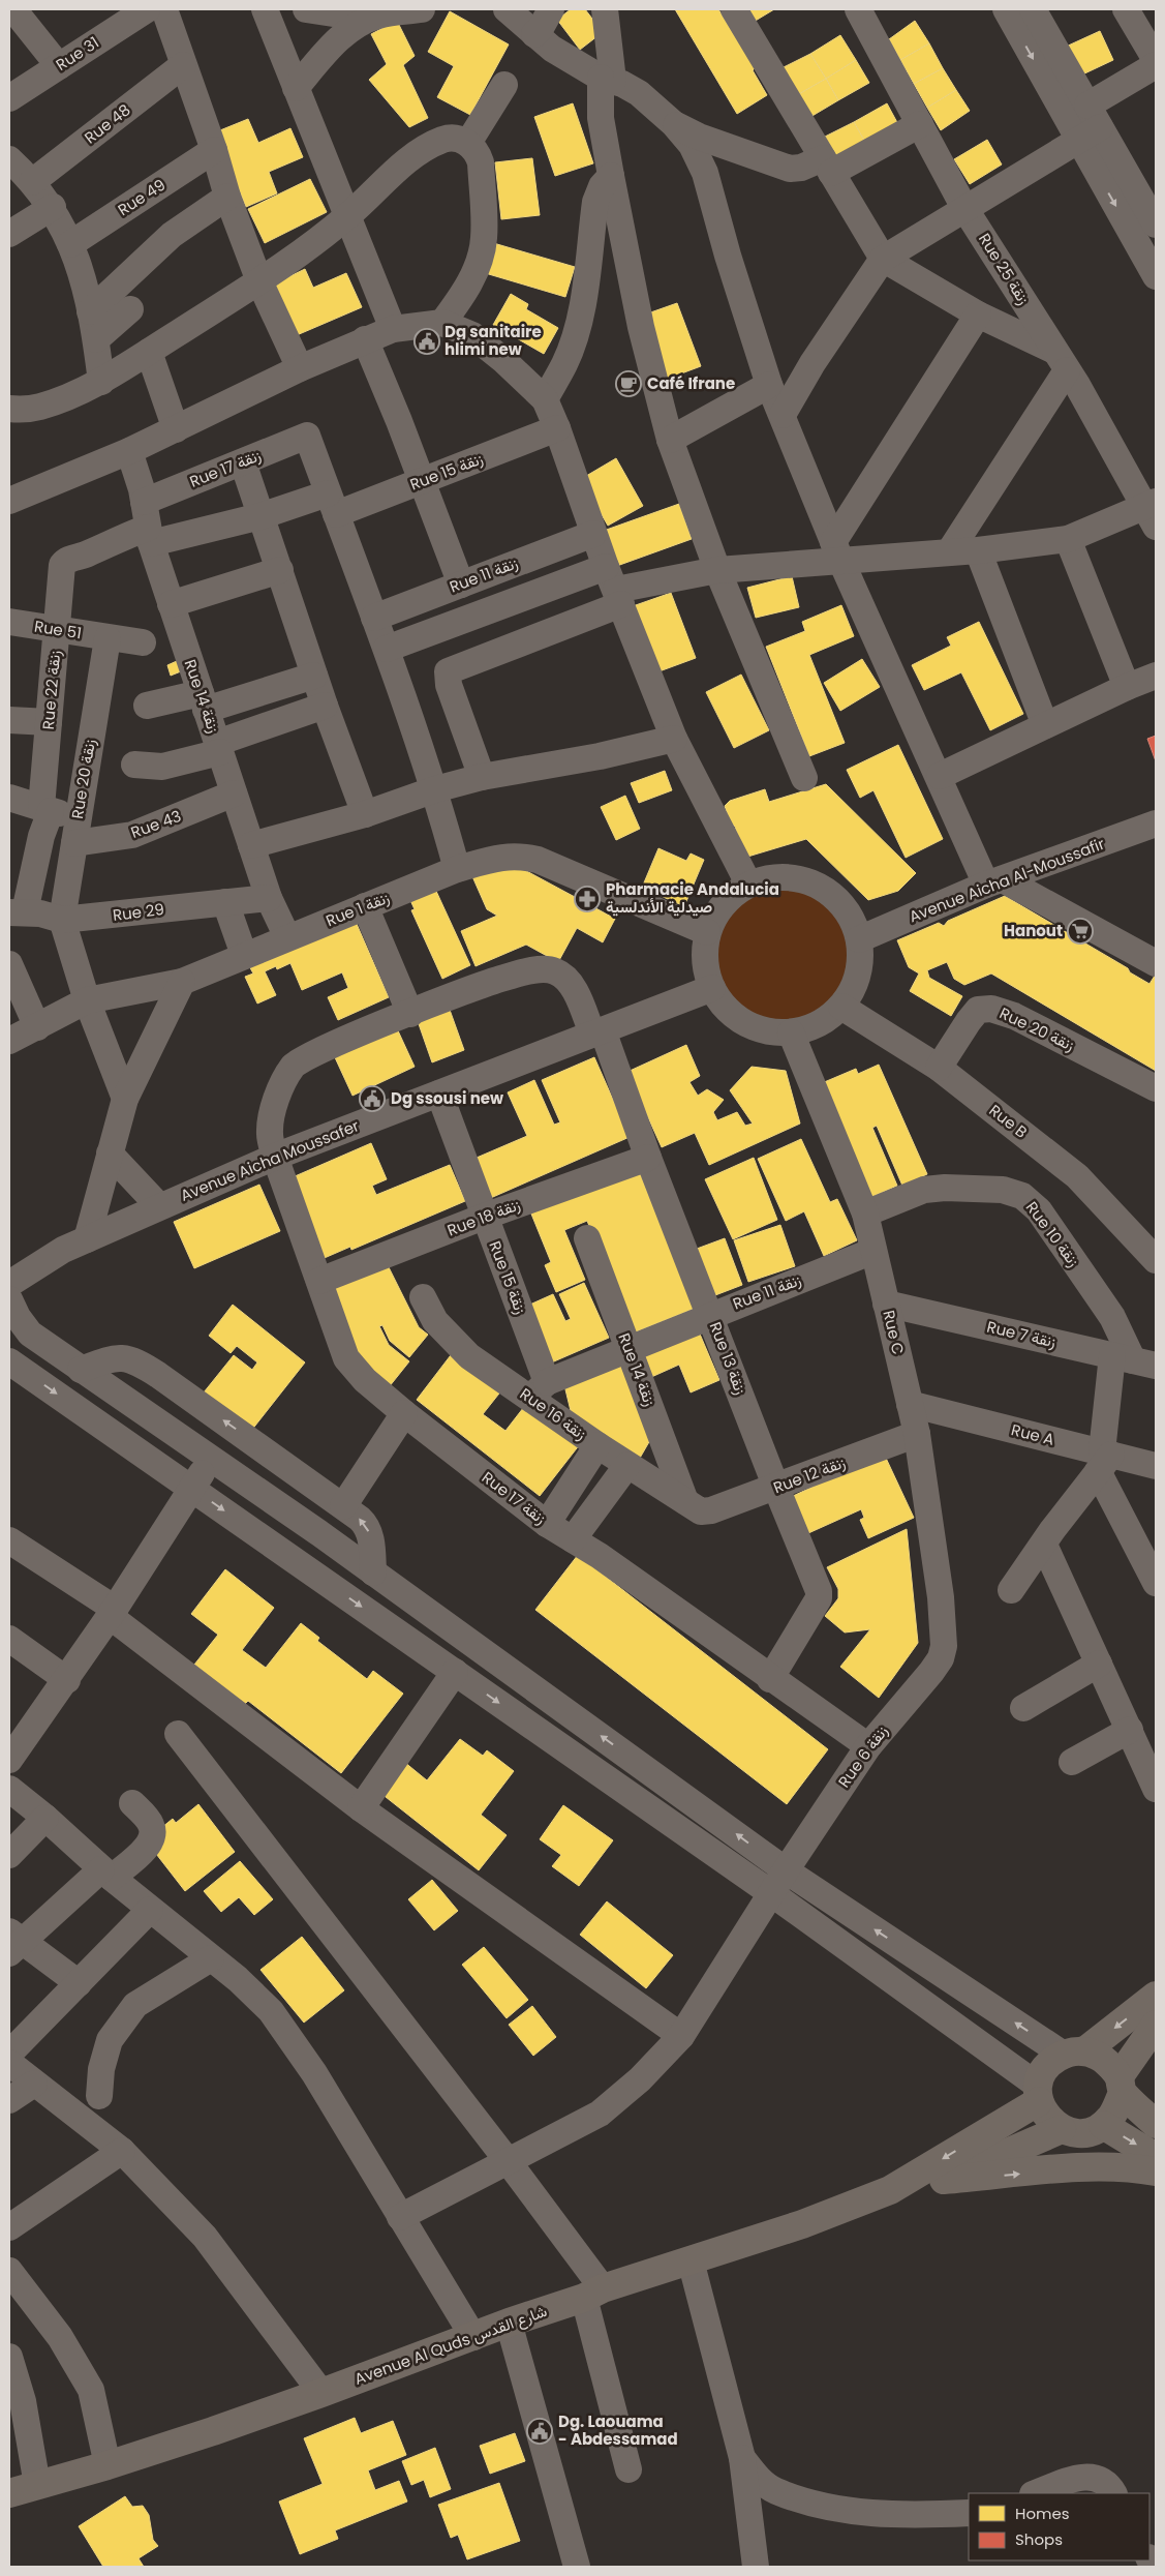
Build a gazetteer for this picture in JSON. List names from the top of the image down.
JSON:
{
  "streets": {
    "main road": ["Avenue Al Quds شارع القدس"],
    "street": [
      "Rue 31",
      "Rue 48",
      "Rue 49",
      "Rue 25 زنقة",
      "Rue 17 زنقة",
      "Rue 15 زنقة",
      "Rue 11 زنقة",
      "Rue 51",
      "Rue 22 زنقة",
      "Rue 14 زنقة",
      "Rue 20 زنقة",
      "Rue 43",
      "Avenue Aicha Al-Moussafir",
      "Rue 1 زنقة",
      "Rue 29",
      "Rue B",
      "Avenue Aicha Moussafer",
      "Rue 18 زنقة",
      "Rue 10 زنقة",
      "Rue C",
      "Rue 7 زنقة",
      "Rue 13 زنقة",
      "Rue 16 زنقة",
      "Rue A",
      "Rue 12 زنقة",
      "Rue 6 زنقة"
    ]
  },
  "crossings": [
    ["Rue 17 زنقة", "Rue 15 زنقة"],
    ["Rue 17 زنقة", "Rue 14 زنقة"],
    ["Rue 17 زنقة", "Avenue Aicha Moussafer"],
    ["Rue 17 زنقة", "Rue 18 زنقة"],
    ["Rue 17 زنقة", "Rue 13 زنقة"],
    ["Rue 17 زنقة", "Rue 6 زنقة"],
    ["Rue 15 زنقة", "Rue 11 زنقة"],
    ["Rue 15 زنقة", "Rue 22 زنقة"],
    ["Rue 15 زنقة", "Rue 14 زنقة"],
    ["Rue 15 زنقة", "Avenue Aicha Moussafer"],
    ["Rue 15 زنقة", "Rue 18 زنقة"],
    ["Rue 15 زنقة", "Rue 16 زنقة"],
    ["Rue 11 زنقة", "Rue 14 زنقة"],
    ["Rue 11 زنقة", "Rue C"],
    ["Rue 11 زنقة", "Rue 13 زنقة"],
    ["Rue 11 زنقة", "Rue 16 زنقة"],
    ["Rue 51", "Rue 22 زنقة"],
    ["Rue 51", "Rue 20 زنقة"],
    ["Rue 22 زنقة", "Rue 29"],
    ["Rue 14 زنقة", "Rue 43"],
    ["Rue 14 زنقة", "Rue 1 زنقة"],
    ["Rue 14 زنقة", "Rue 29"],
    ["Rue 14 زنقة", "Rue 16 زنقة"],
    ["Rue 14 زنقة", "Rue 12 زنقة"],
    ["Rue 20 زنقة", "Rue 43"],
    ["Rue 20 زنقة", "Rue 29"],
    ["Rue 20 زنقة", "Rue B"],
    ["Avenue Aicha Al-Moussafir", "Rue 1 زنقة"],
    ["Avenue Aicha Al-Moussafir", "Rue B"],
    ["Avenue Aicha Al-Moussafir", "Avenue Aicha Moussafer"],
    ["Avenue Aicha Al-Moussafir", "Rue C"],
    ["Rue 1 زنقة", "Rue B"],
    ["Rue 1 زنقة", "Avenue Aicha Moussafer"],
    ["Rue 1 زنقة", "Rue C"],
    ["Rue B", "Avenue Aicha Moussafer"],
    ["Rue B", "Rue C"],
    ["Avenue Aicha Moussafer", "Rue C"],
    ["Avenue Aicha Moussafer", "Rue 13 زنقة"],
    ["Rue 18 زنقة", "Rue 13 زنقة"],
    ["Rue 10 زنقة", "Rue C"],
    ["Rue 10 زنقة", "Rue 7 زنقة"],
    ["Rue C", "Rue 7 زنقة"],
    ["Rue C", "Rue A"],
    ["Rue C", "Rue 12 زنقة"],
    ["Rue C", "Rue 6 زنقة"],
    ["Rue 13 زنقة", "Rue 12 زنقة"],
    ["Rue 16 زنقة", "Rue 12 زنقة"]
  ],
  "places": {
    "public building": ["Dg sanitaire hlimi new", "Dg ssousi new", "Dg. Laouama - Abdessamad"],
    "cafe": ["Café Ifrane"],
    "pharmacy": ["Pharmacie Andalucia صيدلية الأندلسية"],
    "supermarket": ["Hanout"]
  },
  "legend": ["Homes", "Shops"]
}
